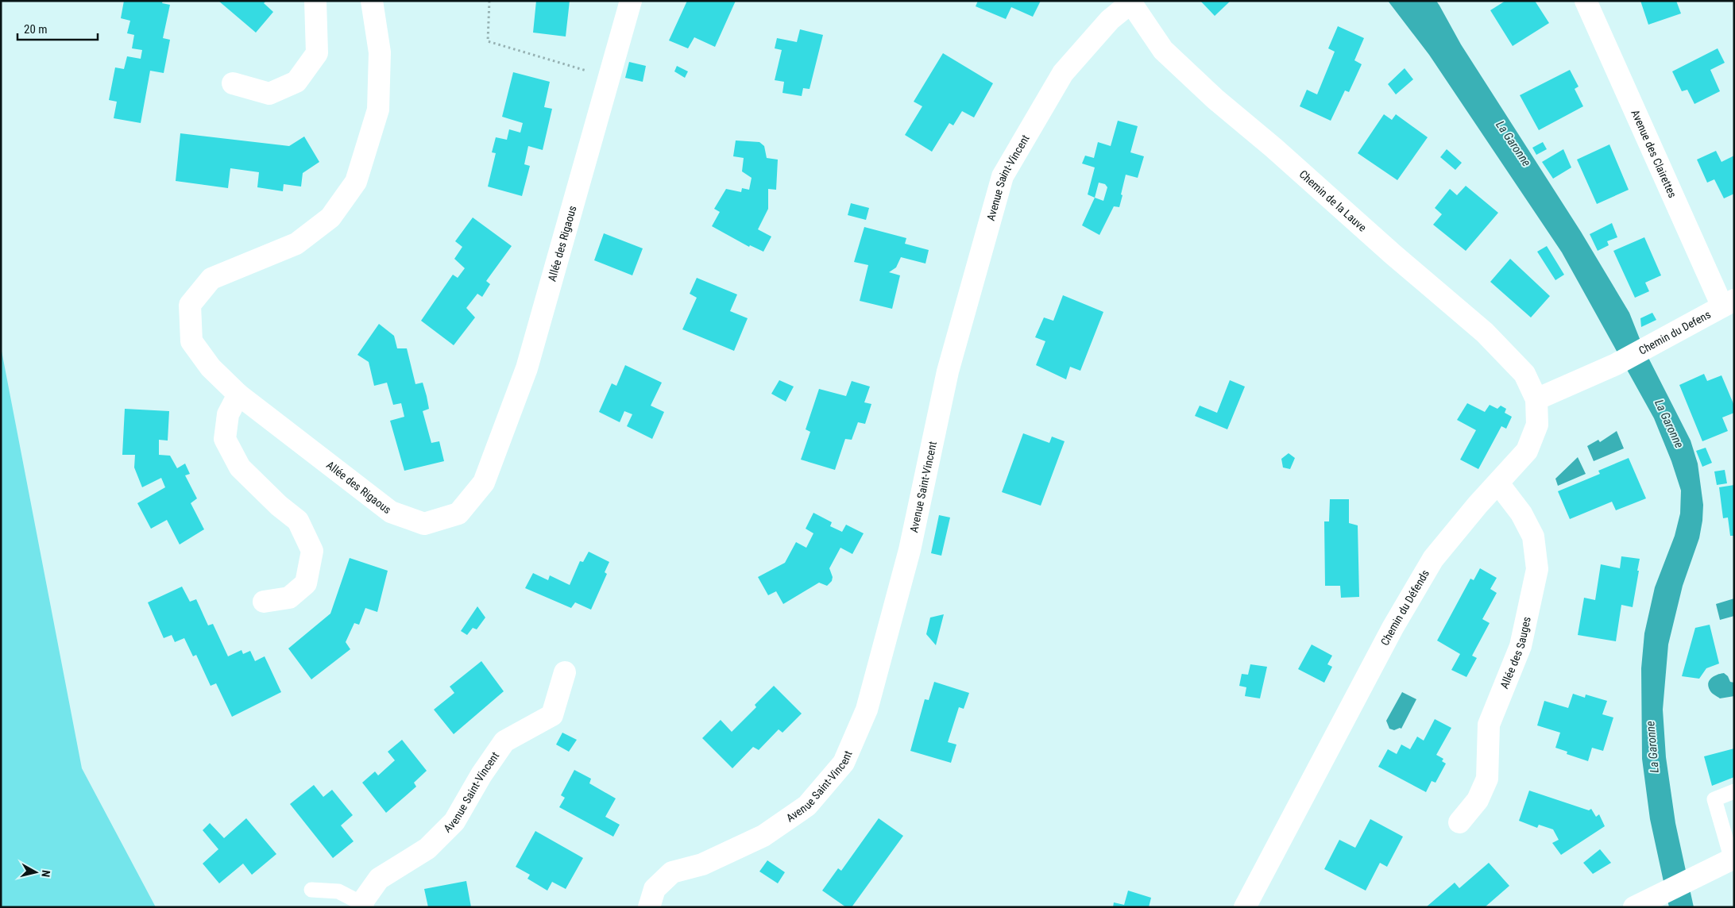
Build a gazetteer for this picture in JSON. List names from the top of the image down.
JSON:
{
  "streets": {
    "street": [
      "Avenue des Clairettes",
      "Avenue Saint-Vincent",
      "Chemin de la Lauve",
      "Allée des Rigaous",
      "Chemin du Defens",
      "Chemin du Défends",
      "Allée des Sauges"
    ]
  },
  "crossings": [
    ["Avenue des Clairettes", "Chemin du Defens"],
    ["Avenue Saint-Vincent", "Chemin de la Lauve"],
    ["Chemin de la Lauve", "Chemin du Defens"],
    ["Chemin de la Lauve", "Chemin du Défends"],
    ["Chemin du Defens", "Chemin du Défends"],
    ["Chemin du Défends", "Allée des Sauges"]
  ],
  "water": ["La Garonne"],
  "scale_bar": "20 m",
  "north": "right"
}
